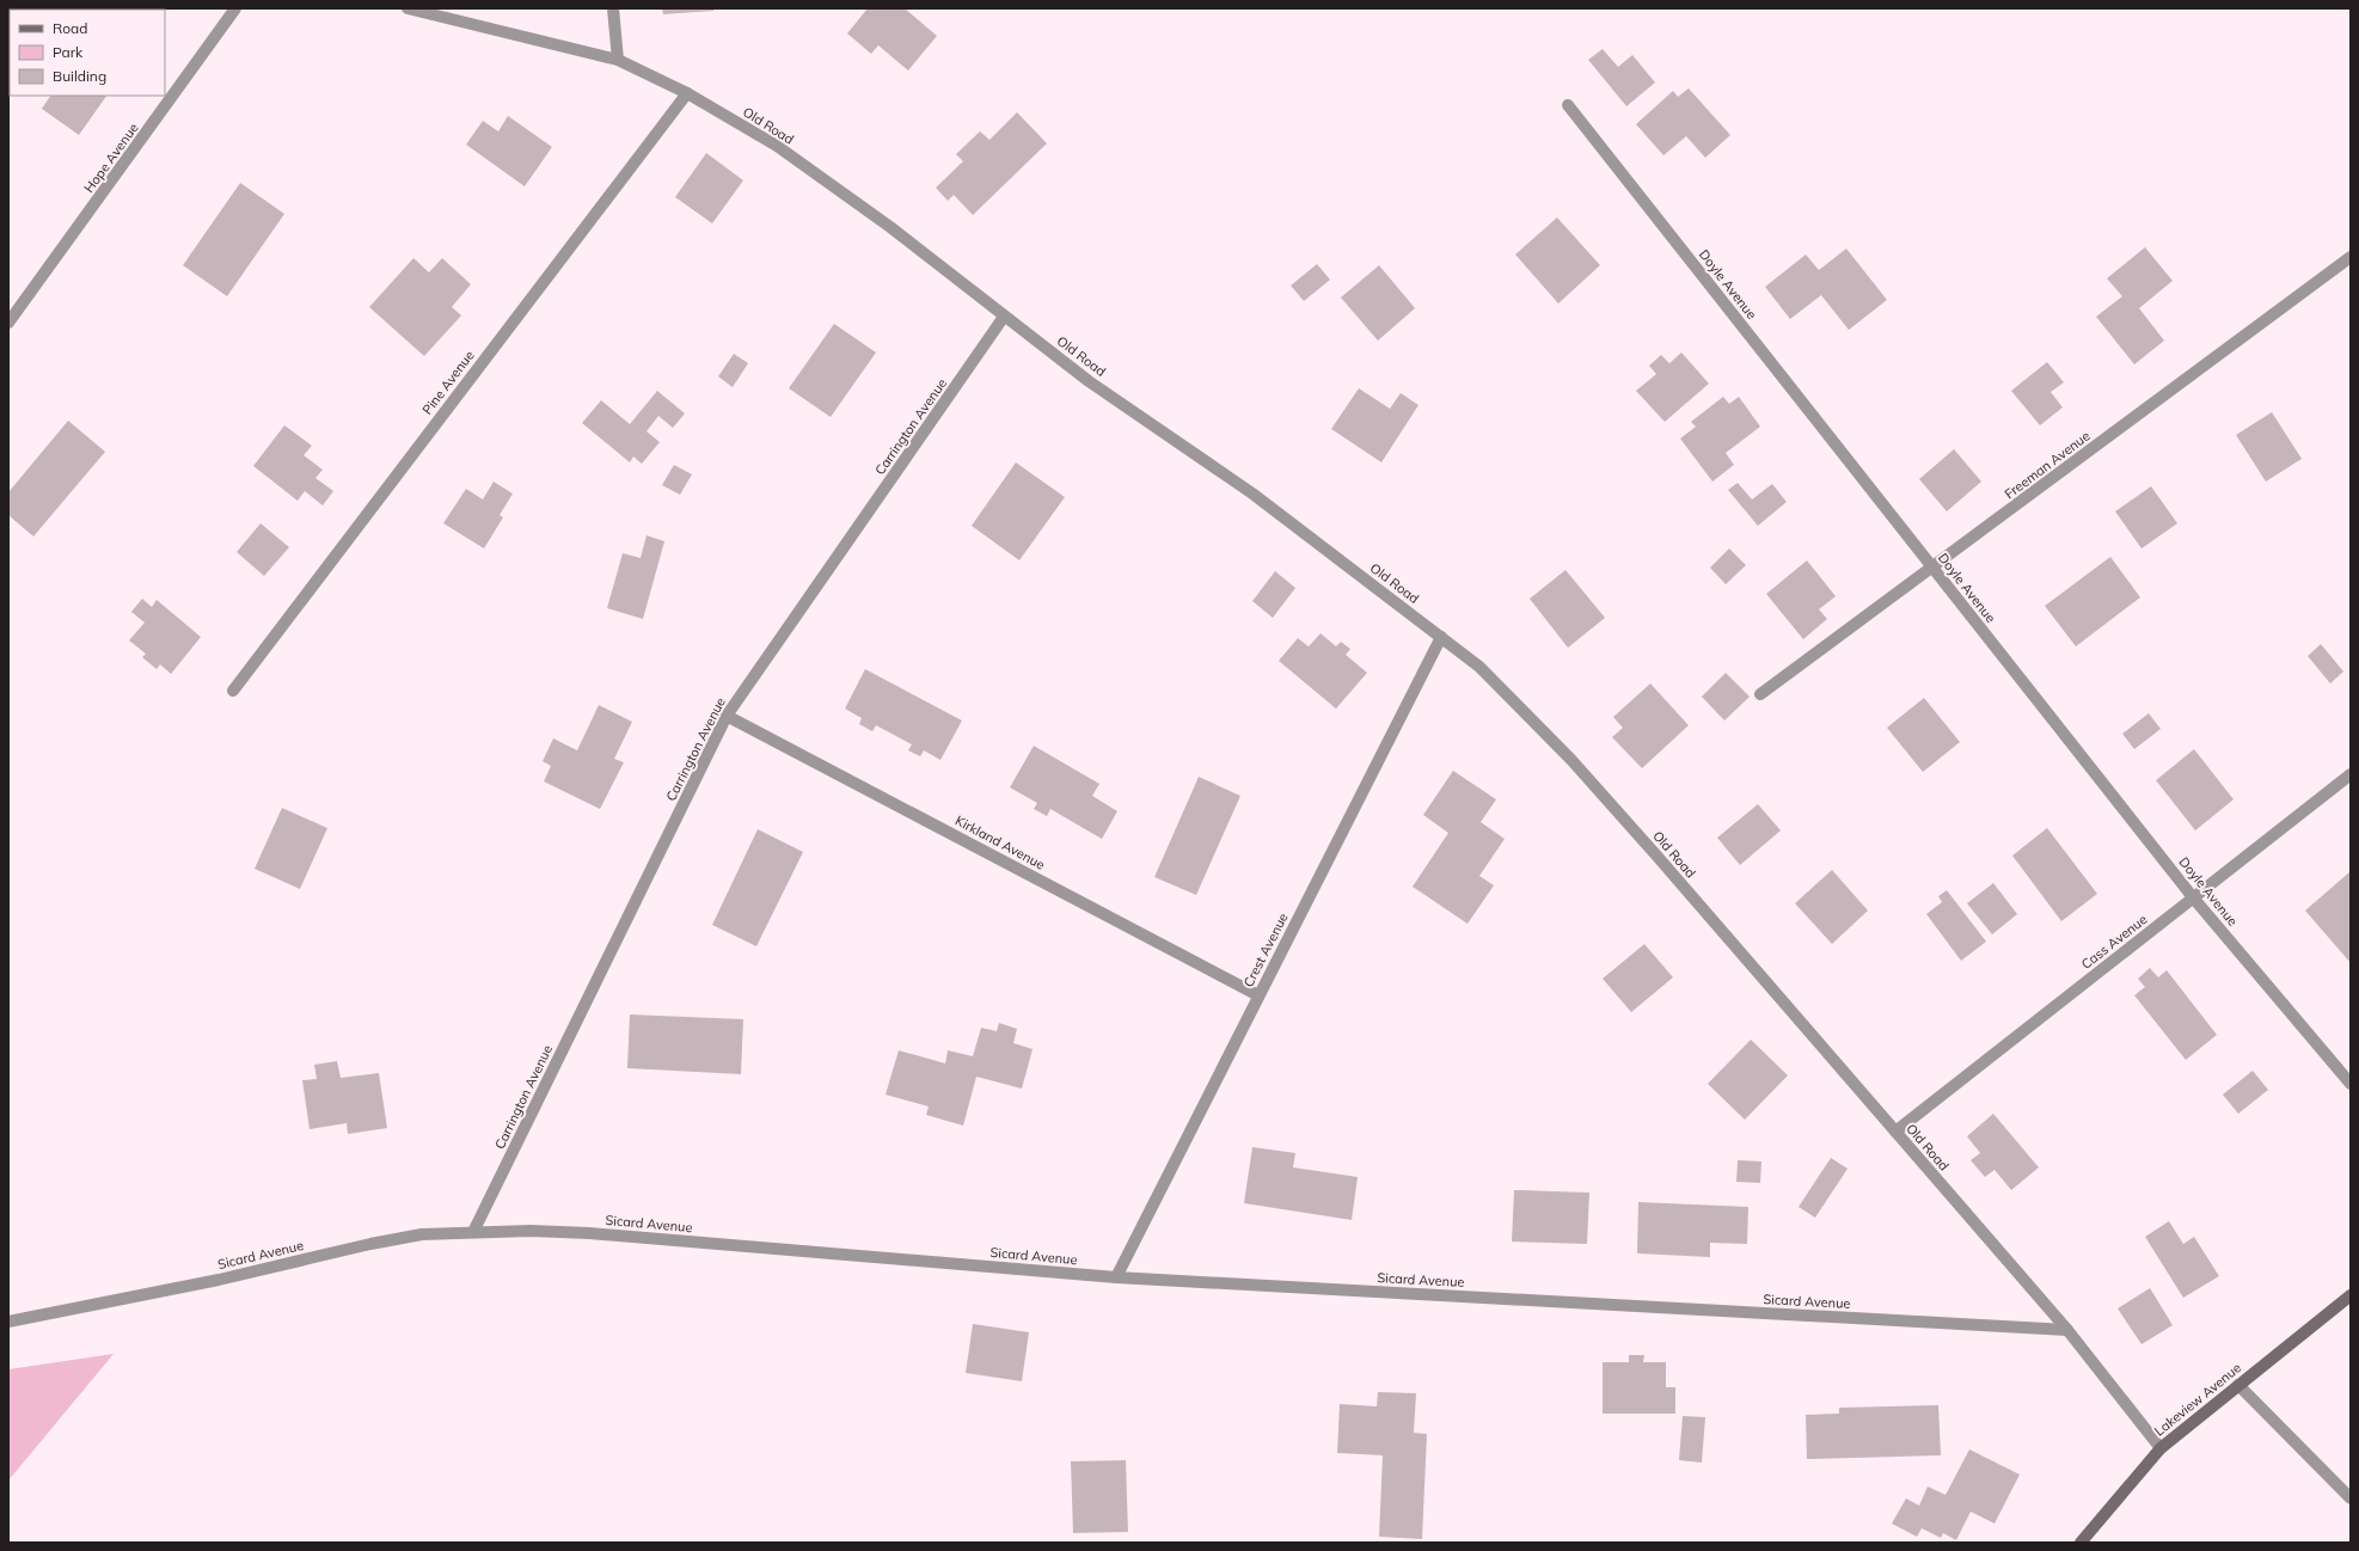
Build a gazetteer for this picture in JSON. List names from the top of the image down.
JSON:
{
  "streets": {
    "main road": ["Lakeview Avenue"],
    "street": [
      "Old Road",
      "Hope Avenue",
      "Doyle Avenue",
      "Pine Avenue",
      "Carrington Avenue",
      "Freeman Avenue",
      "Kirkland Avenue",
      "Cass Avenue",
      "Crest Avenue",
      "Sicard Avenue"
    ]
  },
  "crossings": [
    ["Old Road", "Pine Avenue"],
    ["Old Road", "Carrington Avenue"],
    ["Old Road", "Cass Avenue"],
    ["Old Road", "Crest Avenue"],
    ["Old Road", "Sicard Avenue"],
    ["Old Road", "Lakeview Avenue"],
    ["Doyle Avenue", "Freeman Avenue"],
    ["Doyle Avenue", "Cass Avenue"],
    ["Carrington Avenue", "Kirkland Avenue"],
    ["Carrington Avenue", "Sicard Avenue"],
    ["Kirkland Avenue", "Crest Avenue"],
    ["Crest Avenue", "Sicard Avenue"]
  ],
  "legend": ["Road", "Park", "Building"]
}
